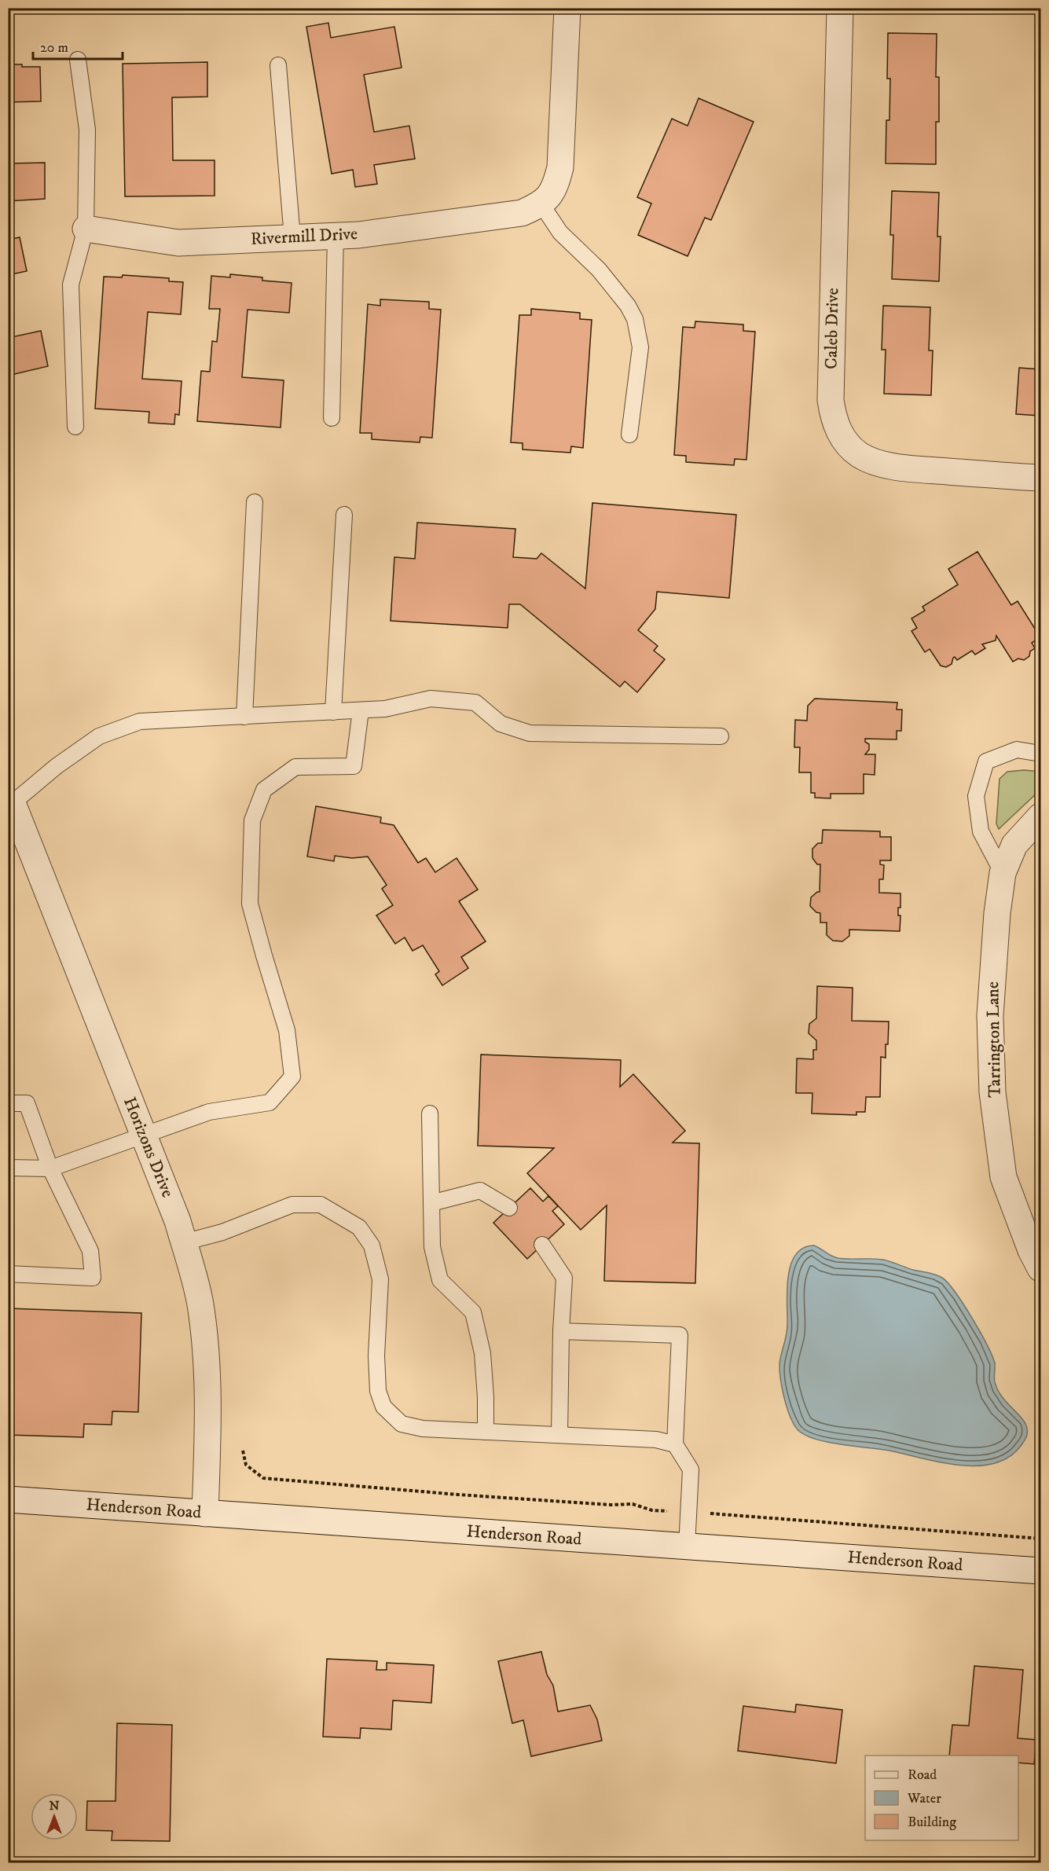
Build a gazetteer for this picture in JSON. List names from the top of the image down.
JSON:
{
  "streets": {
    "street": [
      "Rivermill Drive",
      "Caleb Drive",
      "Tarrington Lane",
      "Horizons Drive",
      "Henderson Road"
    ]
  },
  "crossings": [
    ["Horizons Drive", "Henderson Road"]
  ],
  "legend": ["Road", "Water", "Building"],
  "scale_bar": "20 m",
  "north": "top"
}
